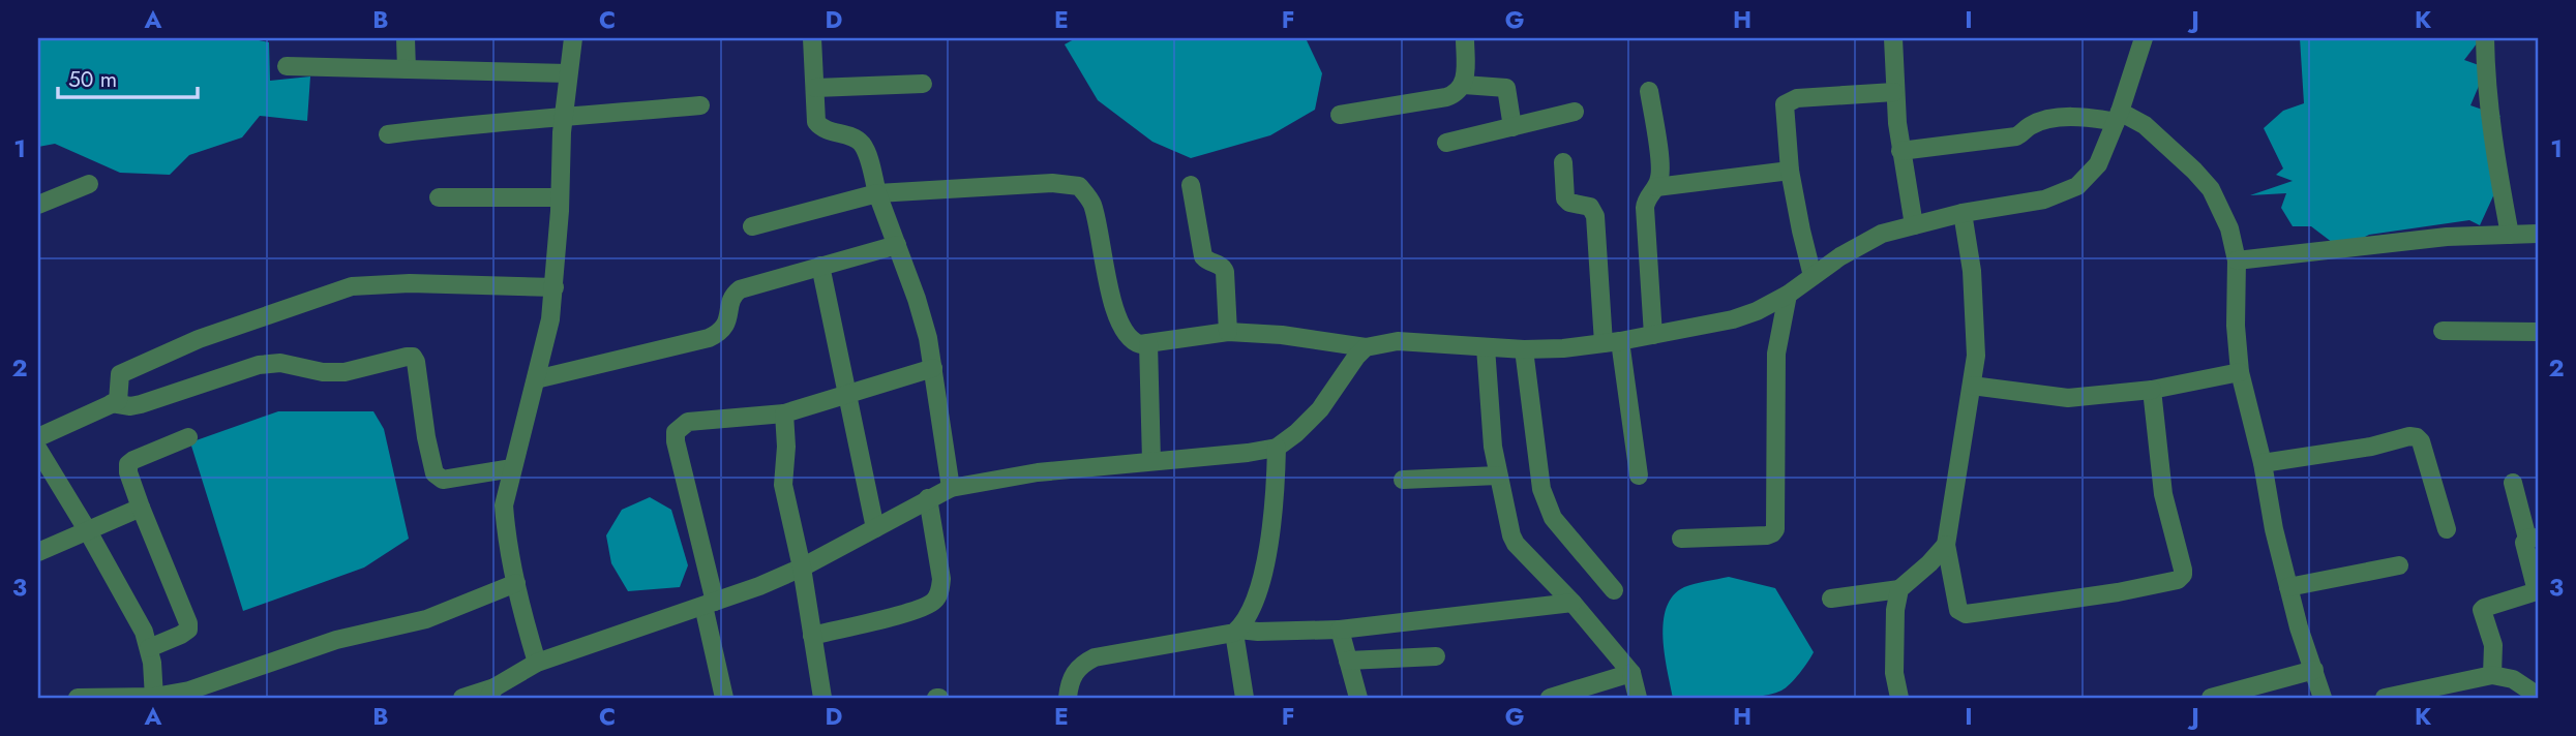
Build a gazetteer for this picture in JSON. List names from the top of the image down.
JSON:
{
  "scale_bar": "50 m",
  "grid": {
    "columns": [
      "A",
      "B",
      "C",
      "D",
      "E",
      "F",
      "G",
      "H",
      "I",
      "J",
      "K"
    ],
    "rows": ["1", "2", "3"]
  }
}
